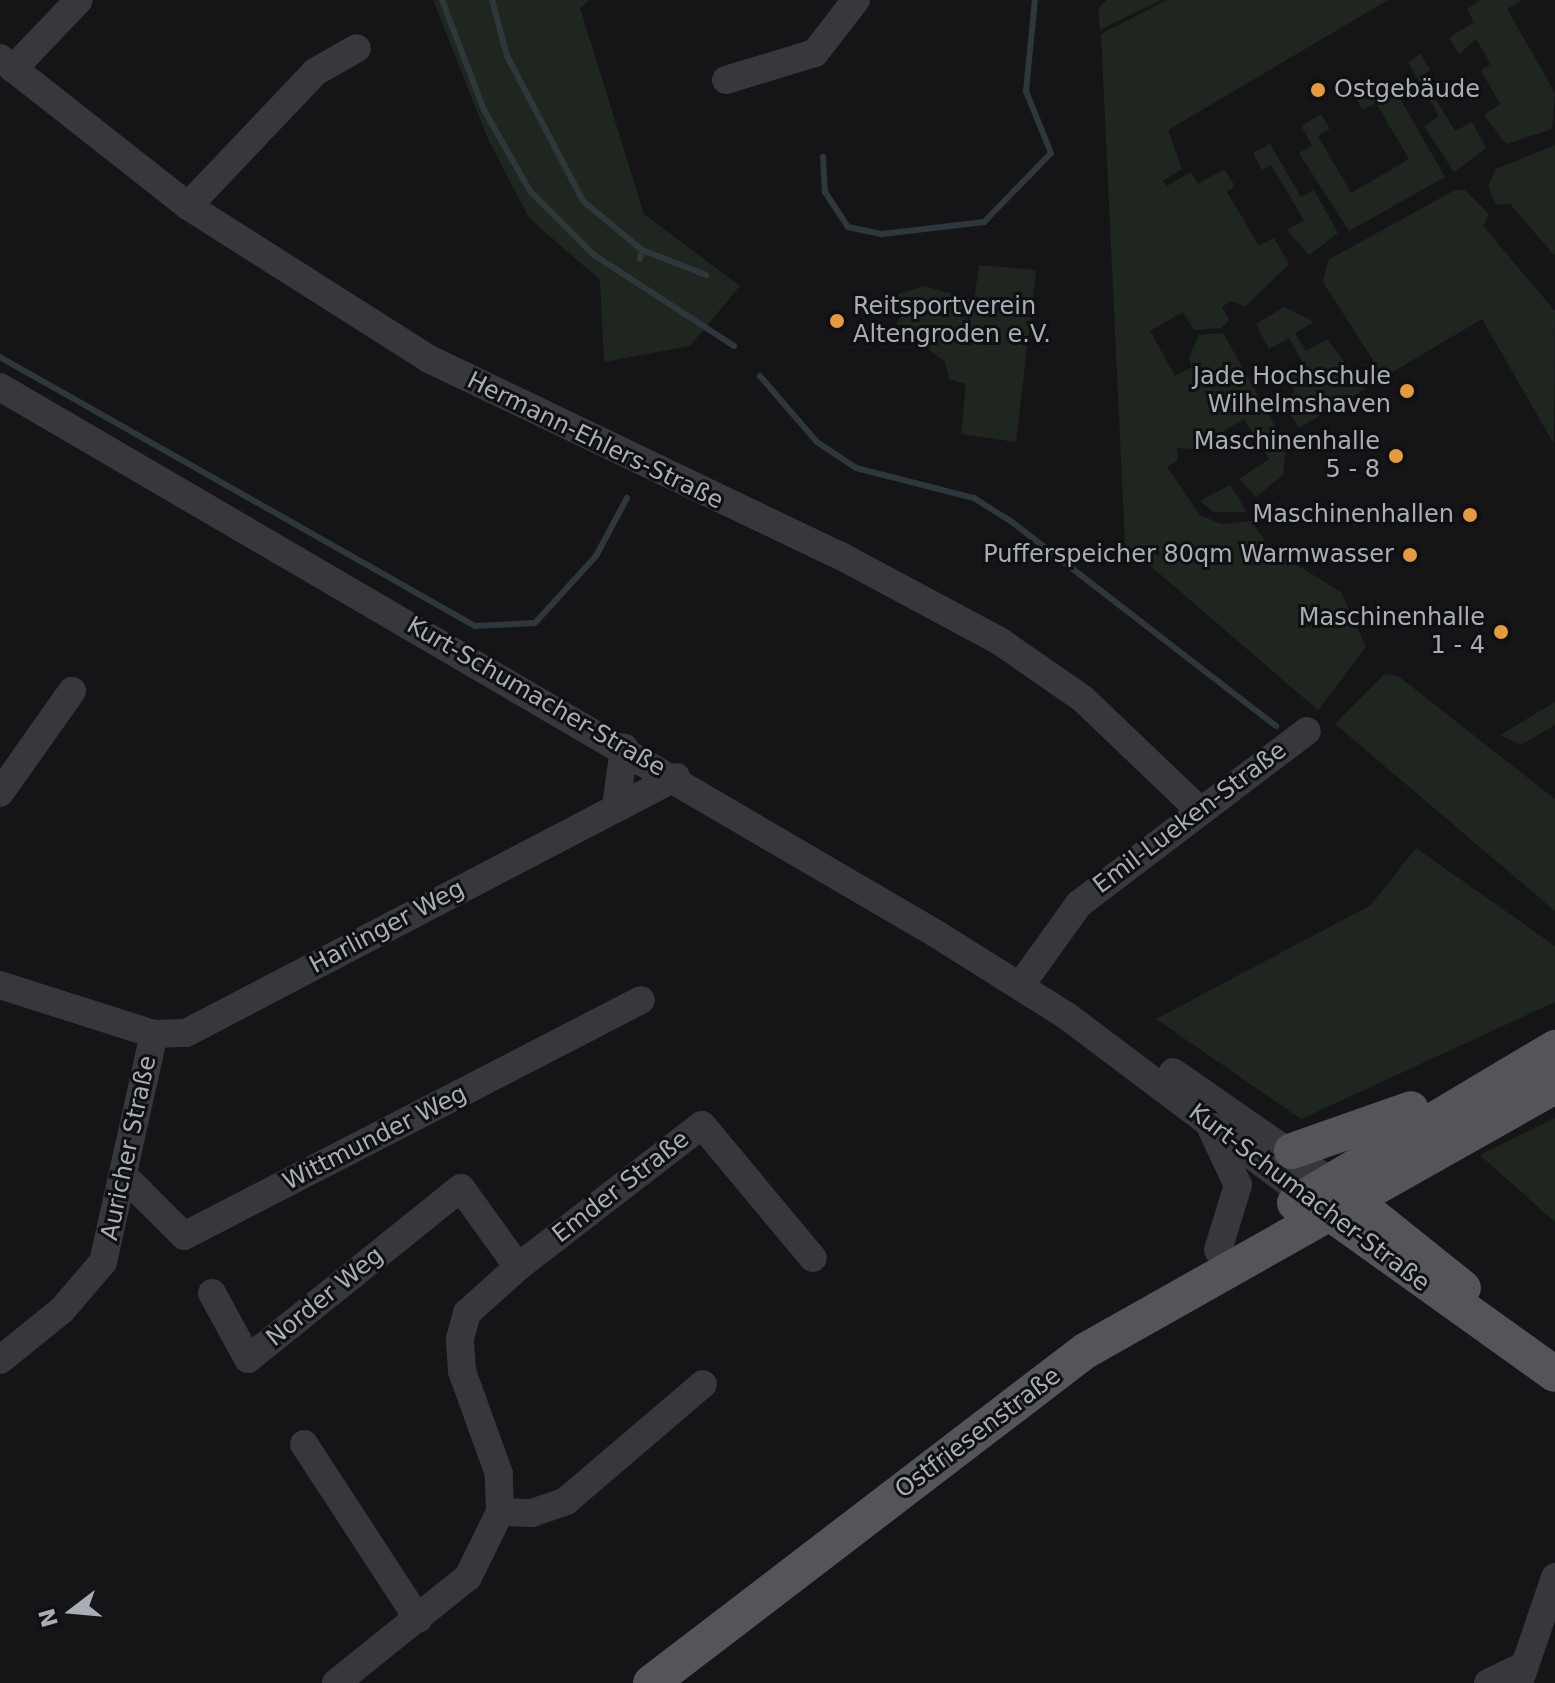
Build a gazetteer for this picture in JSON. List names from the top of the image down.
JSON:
{
  "streets": {
    "main road": ["Kurt-Schumacher-Straße", "Ostfriesenstraße"],
    "street": [
      "Hermann-Ehlers-Straße",
      "Emil-Lueken-Straße",
      "Harlinger Weg",
      "Wittmunder Weg",
      "Auricher Straße",
      "Emder Straße",
      "Norder Weg"
    ]
  },
  "crossings": [
    ["Hermann-Ehlers-Straße", "Emil-Lueken-Straße"],
    ["Kurt-Schumacher-Straße", "Emil-Lueken-Straße"],
    ["Kurt-Schumacher-Straße", "Harlinger Weg"],
    ["Kurt-Schumacher-Straße", "Ostfriesenstraße"],
    ["Harlinger Weg", "Auricher Straße"],
    ["Wittmunder Weg", "Auricher Straße"],
    ["Emder Straße", "Norder Weg"]
  ],
  "places": [
    "Ostgebäude",
    "Reitsportverein Altengroden e.V.",
    "Jade Hochschule Wilhelmshaven",
    "Maschinenhalle 5 - 8",
    "Maschinenhallen",
    "Pufferspeicher 80qm Warmwasser",
    "Maschinenhalle 1 - 4"
  ],
  "north": "left"
}
